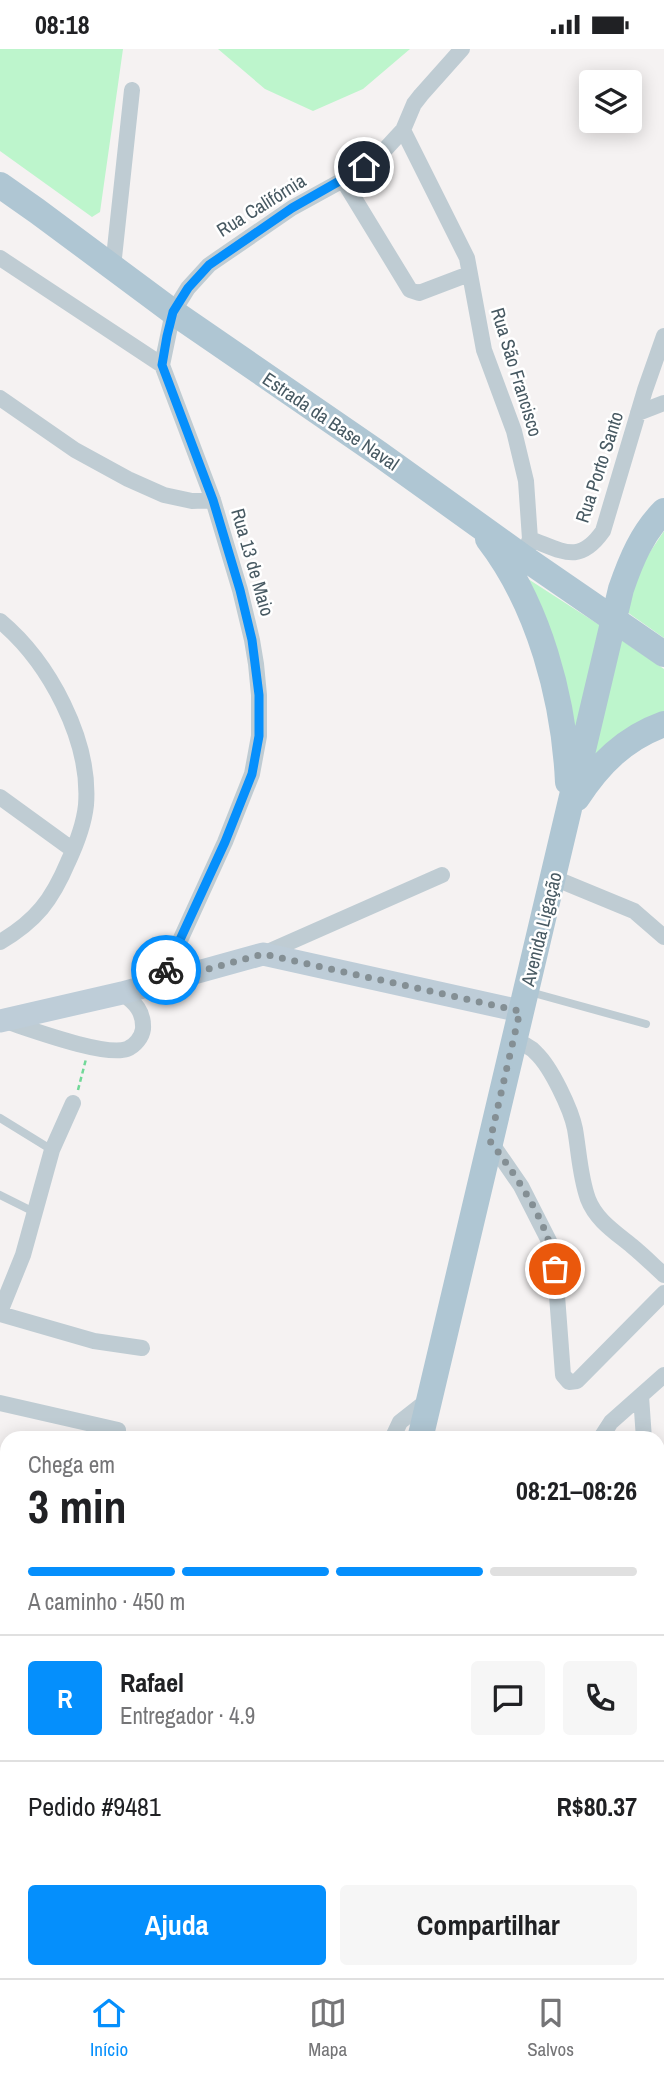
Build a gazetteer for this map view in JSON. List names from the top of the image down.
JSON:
{
  "streets": {
    "main road": ["Estrada da Base Naval", "Avenida Ligação"],
    "street": [
      "Rua Califórnia",
      "Rua São Francisco",
      "Rua Porto Santo",
      "Rua 13 de Maio"
    ]
  },
  "crossings": [
    ["Rua Califórnia", "Rua São Francisco"],
    ["Rua Califórnia", "Estrada da Base Naval"],
    ["Rua São Francisco", "Estrada da Base Naval"],
    ["Rua São Francisco", "Rua Porto Santo"],
    ["Estrada da Base Naval", "Rua Porto Santo"]
  ],
  "page": {
    "status": "08:18",
    "heading": ["3 min", "Chega em", "08:21–08:26"],
    "panel": [
      "Rafael",
      "Entregador · 4.9",
      "Pedido #9481",
      "R$80.37"
    ],
    "bar": "A caminho · 450 m",
    "round": "R",
    "buttons": ["Ajuda", "Compartilhar"],
    "tabs": ["Início", "Mapa", "Salvos"]
  }
}
